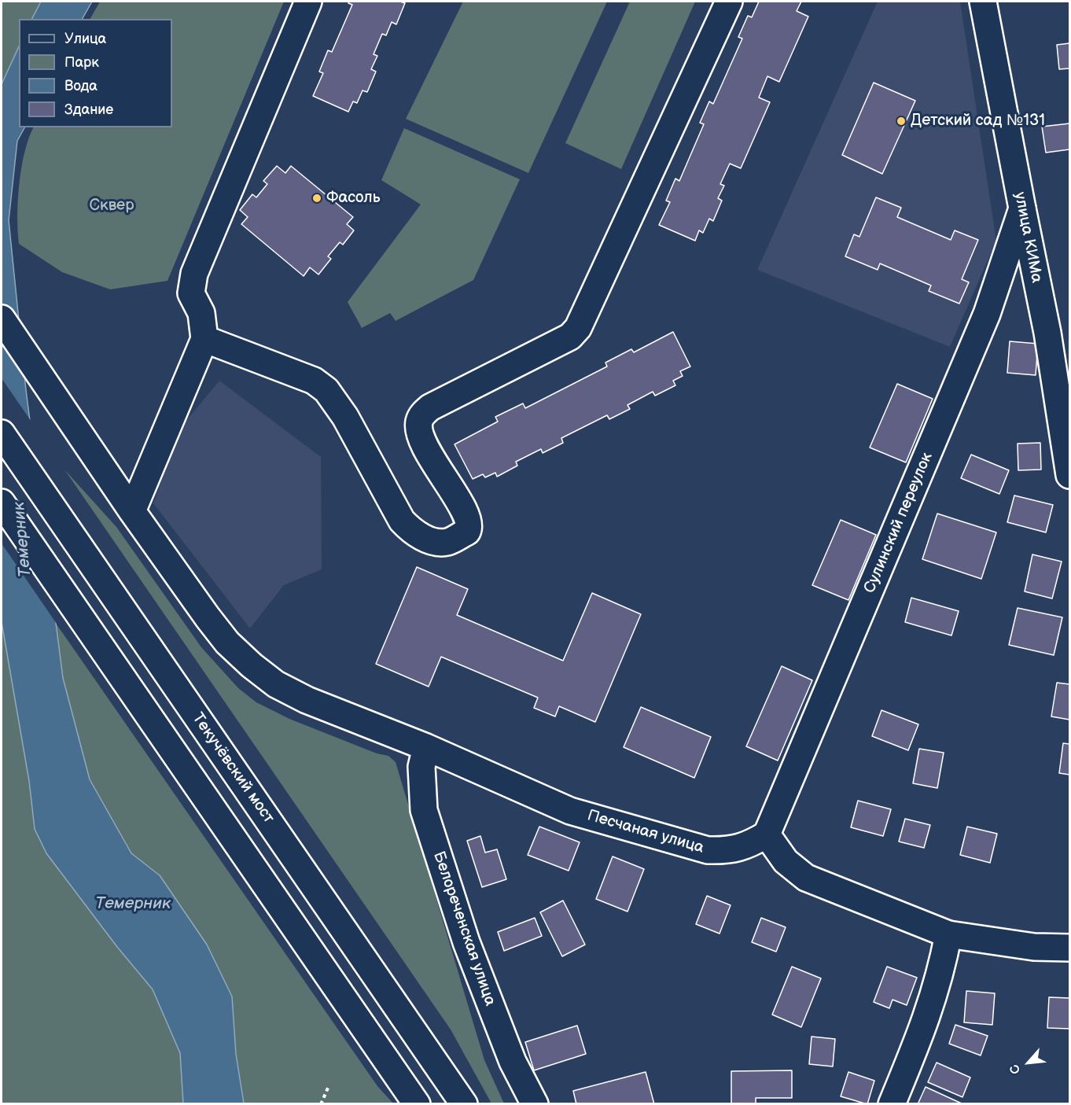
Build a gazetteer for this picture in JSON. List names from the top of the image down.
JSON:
{
  "streets": {
    "street": [
      "улица КИМа",
      "Сулинский переулок",
      "Текучёвский мост",
      "Песчаная улица",
      "Белореченская улица"
    ]
  },
  "crossings": [
    ["улица КИМа", "Сулинский переулок"],
    ["Сулинский переулок", "Песчаная улица"],
    ["Песчаная улица", "Белореченская улица"]
  ],
  "water": ["Темерник"],
  "parks": ["Сквер"],
  "places": ["Детский сад №131", "Фасоль"],
  "legend": [
    "Улица",
    "Парк",
    "Вода",
    "Здание"
  ],
  "north": "bottom left"
}
